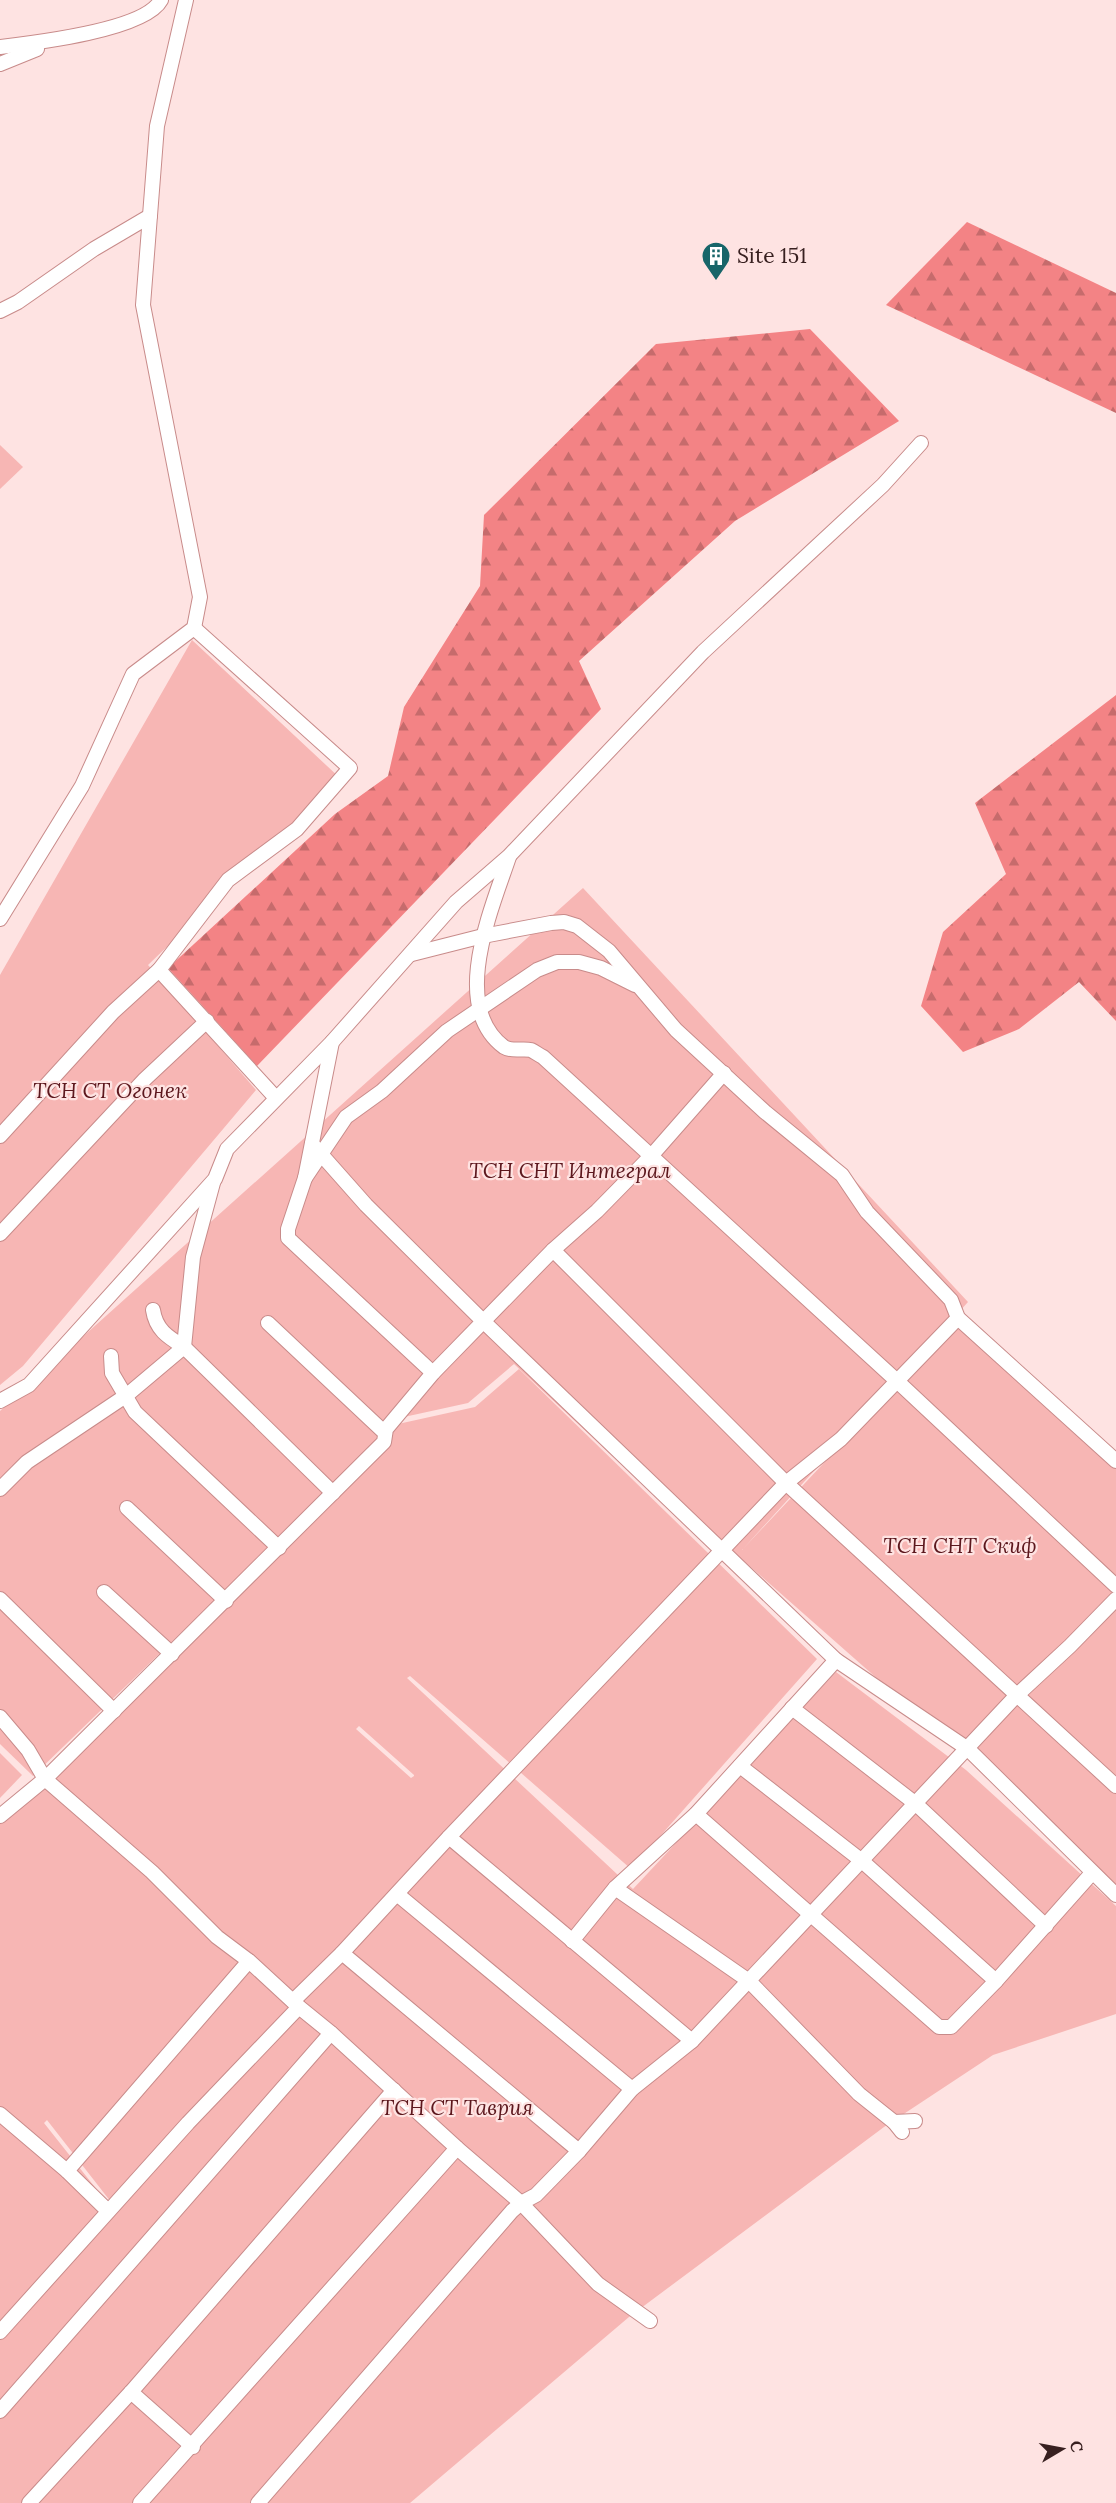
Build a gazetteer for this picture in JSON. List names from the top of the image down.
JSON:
{
  "parks": [
    "ТСН СТ Огонек",
    "ТСН СНТ Интеграл",
    "ТСН СНТ Скиф",
    "ТСН СТ Таврия"
  ],
  "places": {
    "building": ["Site 151"]
  },
  "north": "right"
}
